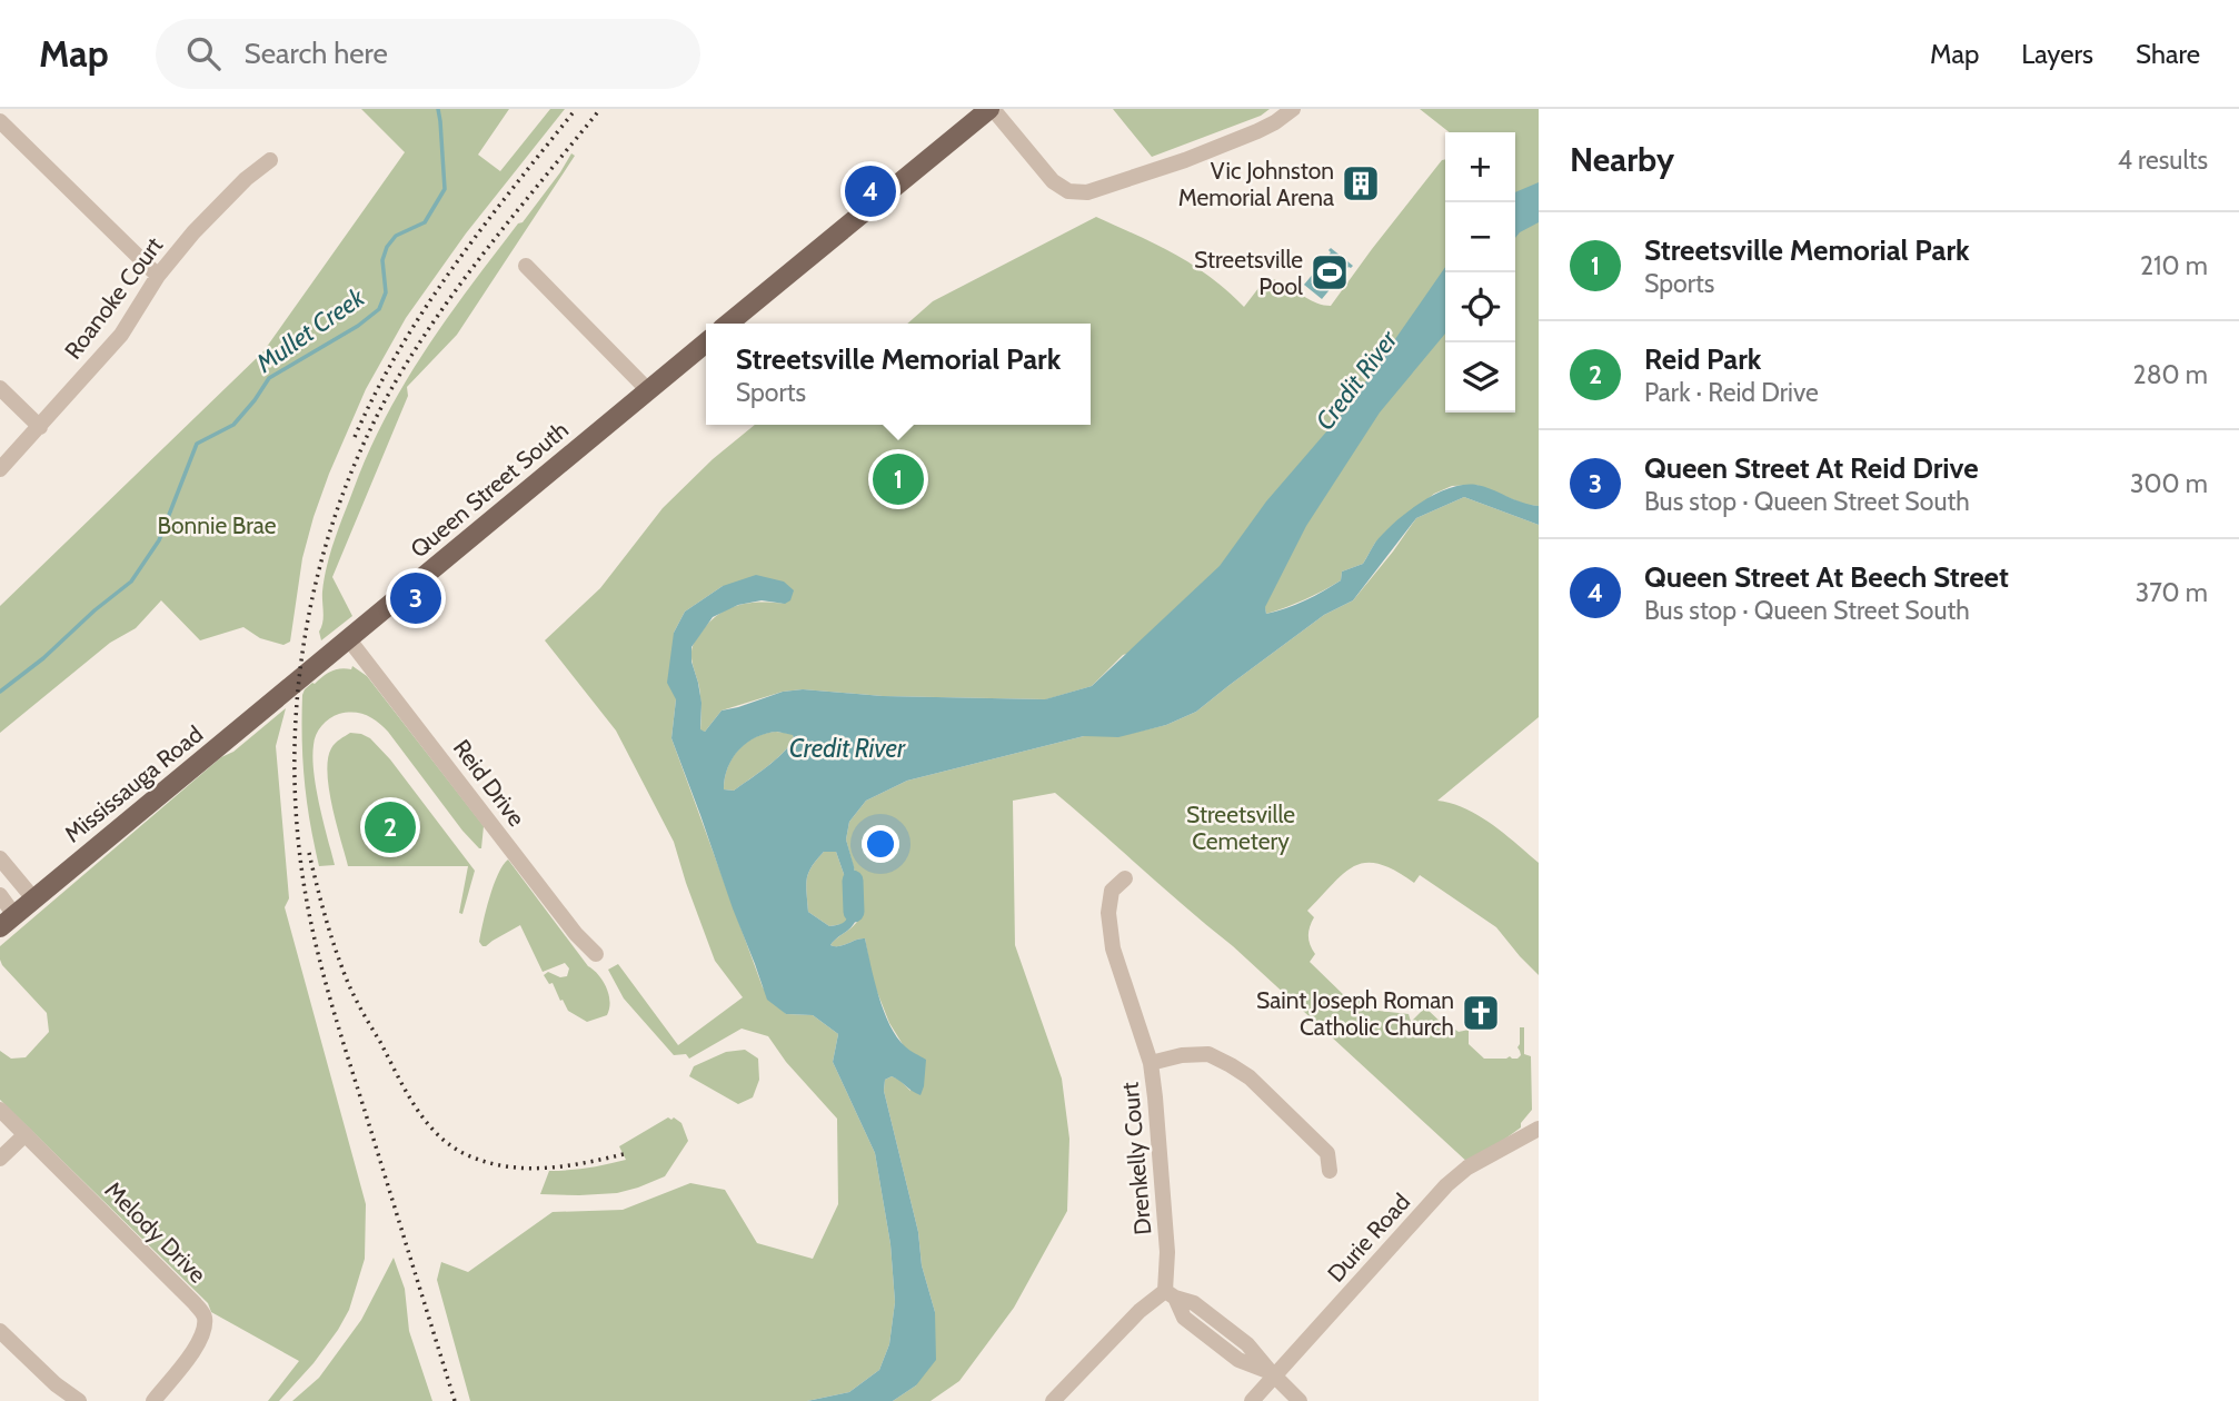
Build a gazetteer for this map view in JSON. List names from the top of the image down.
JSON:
{
  "streets": {
    "main road": ["Queen Street South", "Mississauga Road"],
    "street": [
      "Roanoke Court",
      "Reid Drive",
      "Drenkelly Court",
      "Melody Drive",
      "Durie Road"
    ]
  },
  "crossings": [
    ["Queen Street South", "Reid Drive"],
    ["Queen Street South", "Mississauga Road"]
  ],
  "water": ["Mullet Creek", "Credit River"],
  "parks": ["Bonnie Brae", "Streetsville Cemetery"],
  "places": {
    "building": ["Vic Johnston Memorial Arena"],
    "sports": ["Streetsville Pool"],
    "church": ["Saint Joseph Roman Catholic Church"]
  },
  "page": {
    "header": "Map",
    "search": "Search here",
    "nav": ["Map", "Layers", "Share"],
    "heading": ["Nearby", "4 results"],
    "map_buttons": ["+", "−"],
    "pins": [
      "4",
      "1",
      "3",
      "2"
    ],
    "list": [
      {
        "mark": "1",
        "name": "Streetsville Memorial Park",
        "note": "Sports",
        "value": "210 m"
      },
      {
        "mark": "2",
        "name": "Reid Park",
        "note": "Park · Reid Drive",
        "value": "280 m"
      },
      {
        "mark": "3",
        "name": "Queen Street At Reid Drive",
        "note": "Bus stop · Queen Street South",
        "value": "300 m"
      },
      {
        "mark": "4",
        "name": "Queen Street At Beech Street",
        "note": "Bus stop · Queen Street South",
        "value": "370 m"
      }
    ],
    "popup": ["Streetsville Memorial Park", "Sports"]
  }
}
